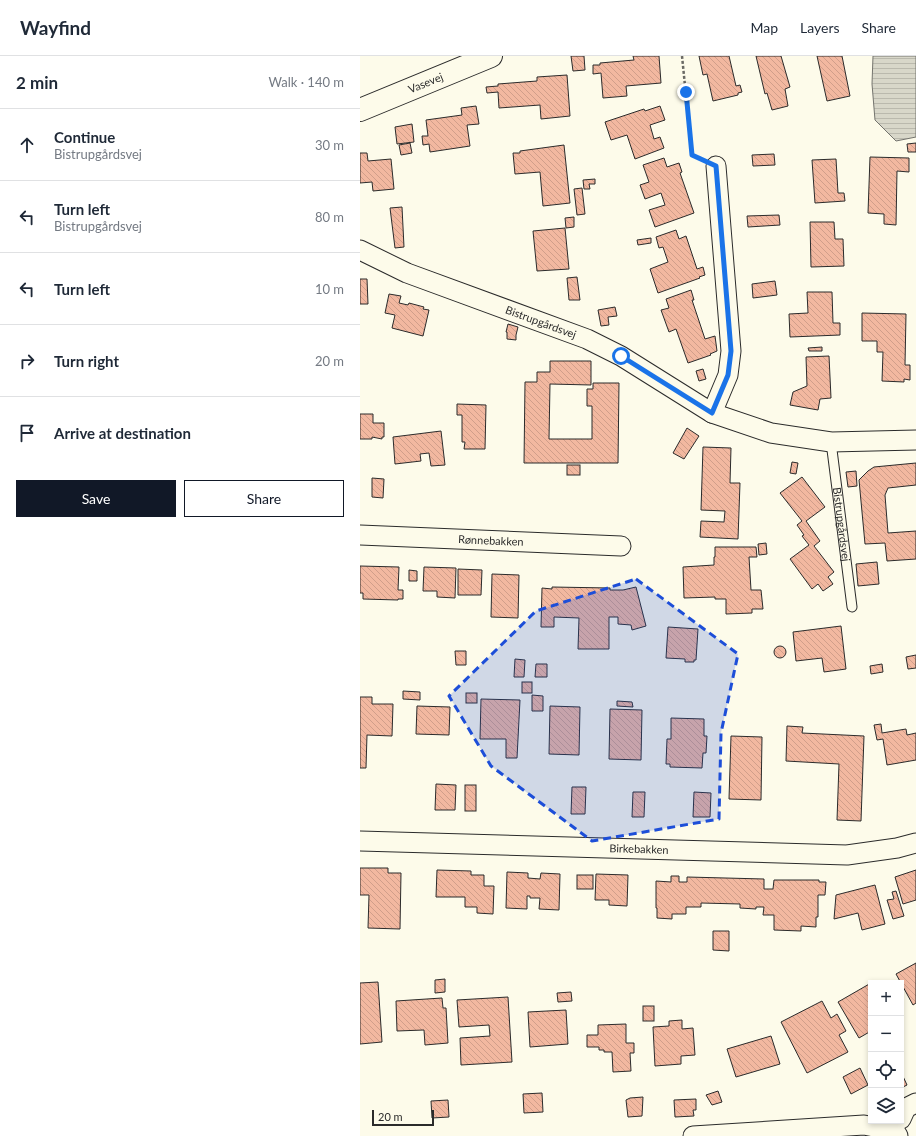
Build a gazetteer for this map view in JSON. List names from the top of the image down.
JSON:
{
  "streets": {
    "street": [
      "Vasevej",
      "Bistrupgårdsvej",
      "Rønnebakken",
      "Birkebakken"
    ]
  },
  "scale_bar": "20 m",
  "page": {
    "header": "Wayfind",
    "nav": ["Map", "Layers", "Share"],
    "heading": ["2 min", "Walk · 140 m"],
    "list": [
      ["Continue", "Bistrupgårdsvej", "30 m"],
      ["Turn left", "Bistrupgårdsvej", "80 m"],
      ["Turn left", "10 m"],
      ["Turn right", "20 m"],
      "Arrive at destination"
    ],
    "buttons": ["Save", "Share"],
    "map_buttons": ["+", "−"],
    "scale": "20 m"
  }
}
